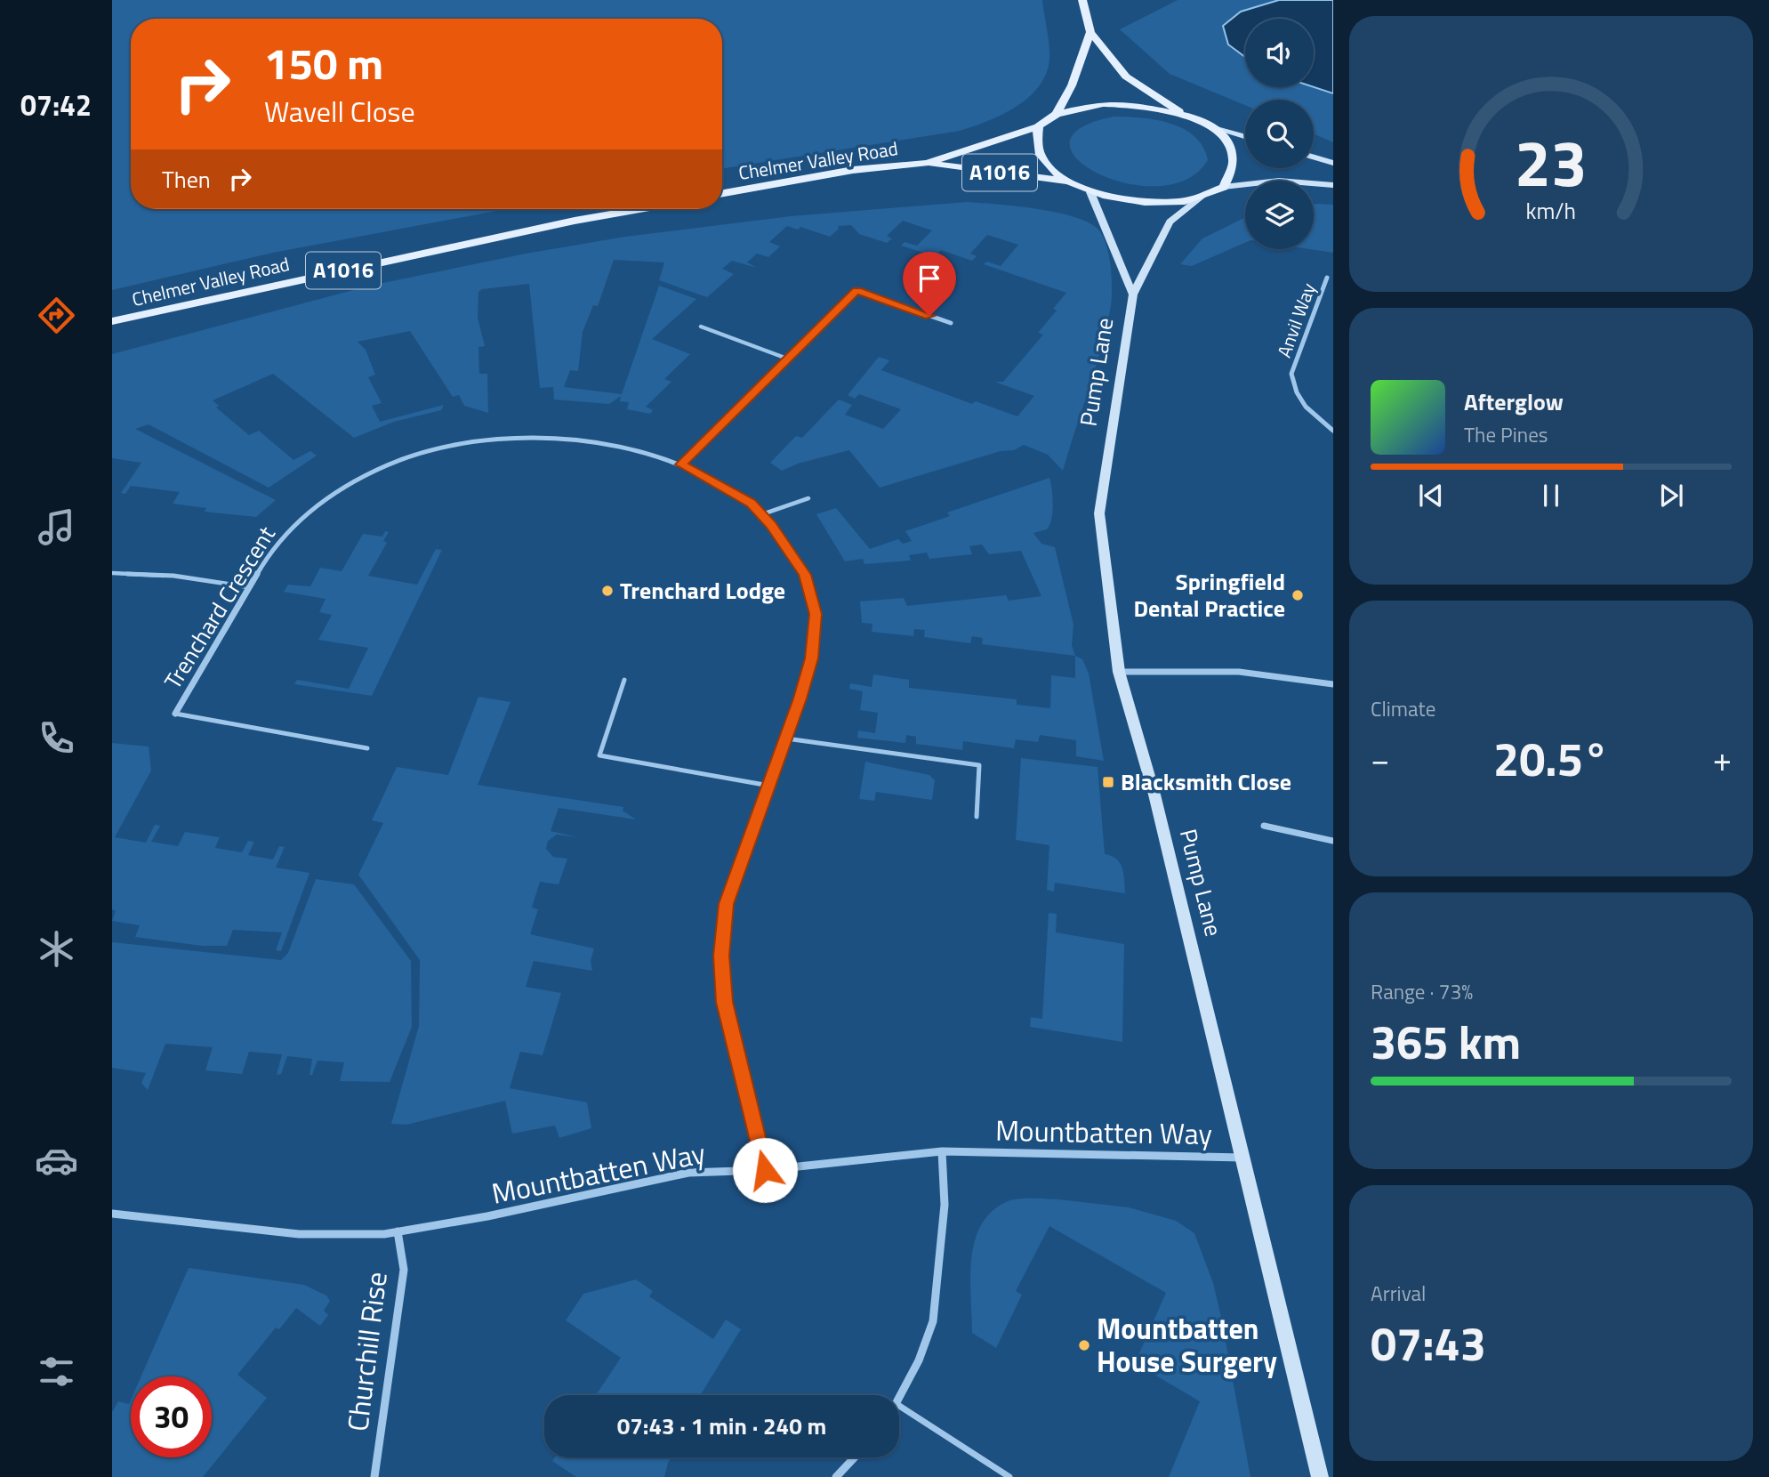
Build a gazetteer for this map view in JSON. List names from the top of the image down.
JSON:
{
  "streets": {
    "main road": ["Chelmer Valley Road", "A1016"],
    "street": [
      "Anvil Way",
      "Pump Lane",
      "Trenchard Crescent",
      "Mountbatten Way",
      "Churchill Rise"
    ]
  },
  "crossings": [
    ["Chelmer Valley Road", "A1016"],
    ["A1016", "Pump Lane"],
    ["Pump Lane", "Mountbatten Way"],
    ["Trenchard Crescent", "Mountbatten Way"],
    ["Mountbatten Way", "Churchill Rise"]
  ],
  "places": {
    "other": ["Trenchard Lodge", "Springfield Dental Practice", "Mountbatten House Surgery"],
    "transit": ["Blacksmith Close"]
  },
  "page": {
    "tabs": "07:42",
    "turn": ["150 m", "Wavell Close"],
    "then": "Then",
    "song": ["Afterglow", "The Pines"],
    "tile": [
      "Climate",
      ["Range · 73%", "365 km"],
      ["Arrival", "07:43"]
    ],
    "heat": ["−", "20.5°", "+"],
    "limit": "30",
    "trip": "07:43 · 1 min · 240 m",
    "gauge": ["23", "km/h"]
  }
}
